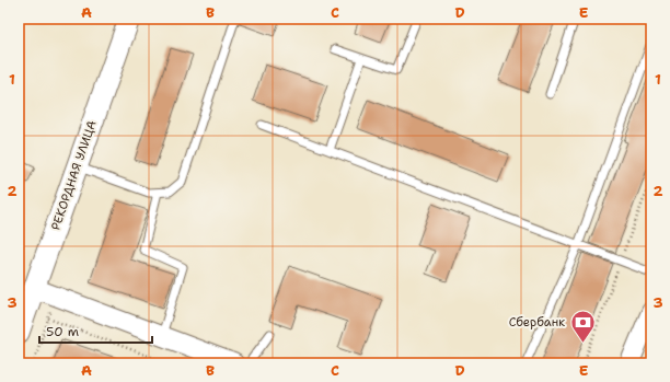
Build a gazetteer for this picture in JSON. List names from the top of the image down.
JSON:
{
  "streets": {
    "main road": ["РЕКОРДНАЯ УЛИЦА"]
  },
  "places": {
    "bank": ["Сбербанк"]
  },
  "scale_bar": "50 m",
  "grid": {
    "columns": [
      "A",
      "B",
      "C",
      "D",
      "E"
    ],
    "rows": ["1", "2", "3"]
  }
}
